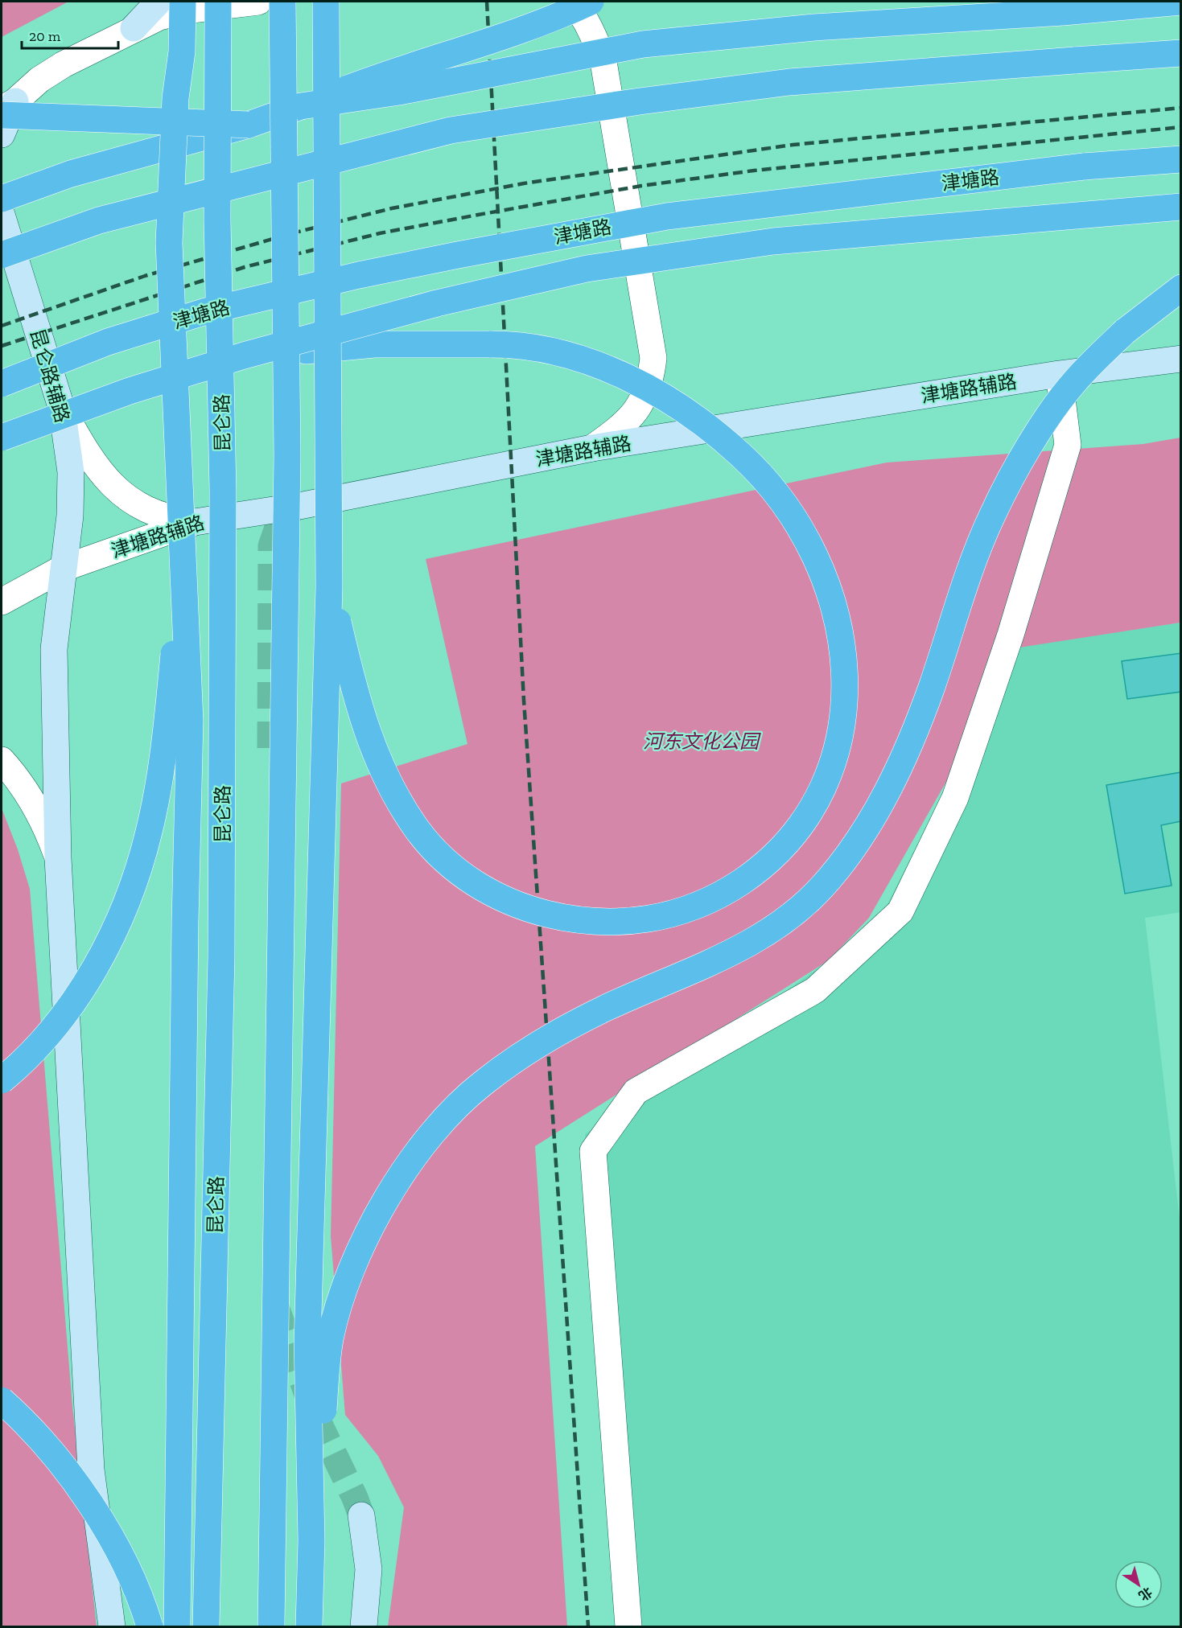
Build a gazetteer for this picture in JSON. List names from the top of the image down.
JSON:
{
  "streets": {
    "highway": ["津塘路", "昆仑路"],
    "main road": ["昆仑路辅路", "津塘路辅路"]
  },
  "crossings": [
    ["昆仑路辅路", "津塘路辅路"]
  ],
  "parks": ["河东文化公园"],
  "scale_bar": "20 m",
  "north": "bottom right"
}
